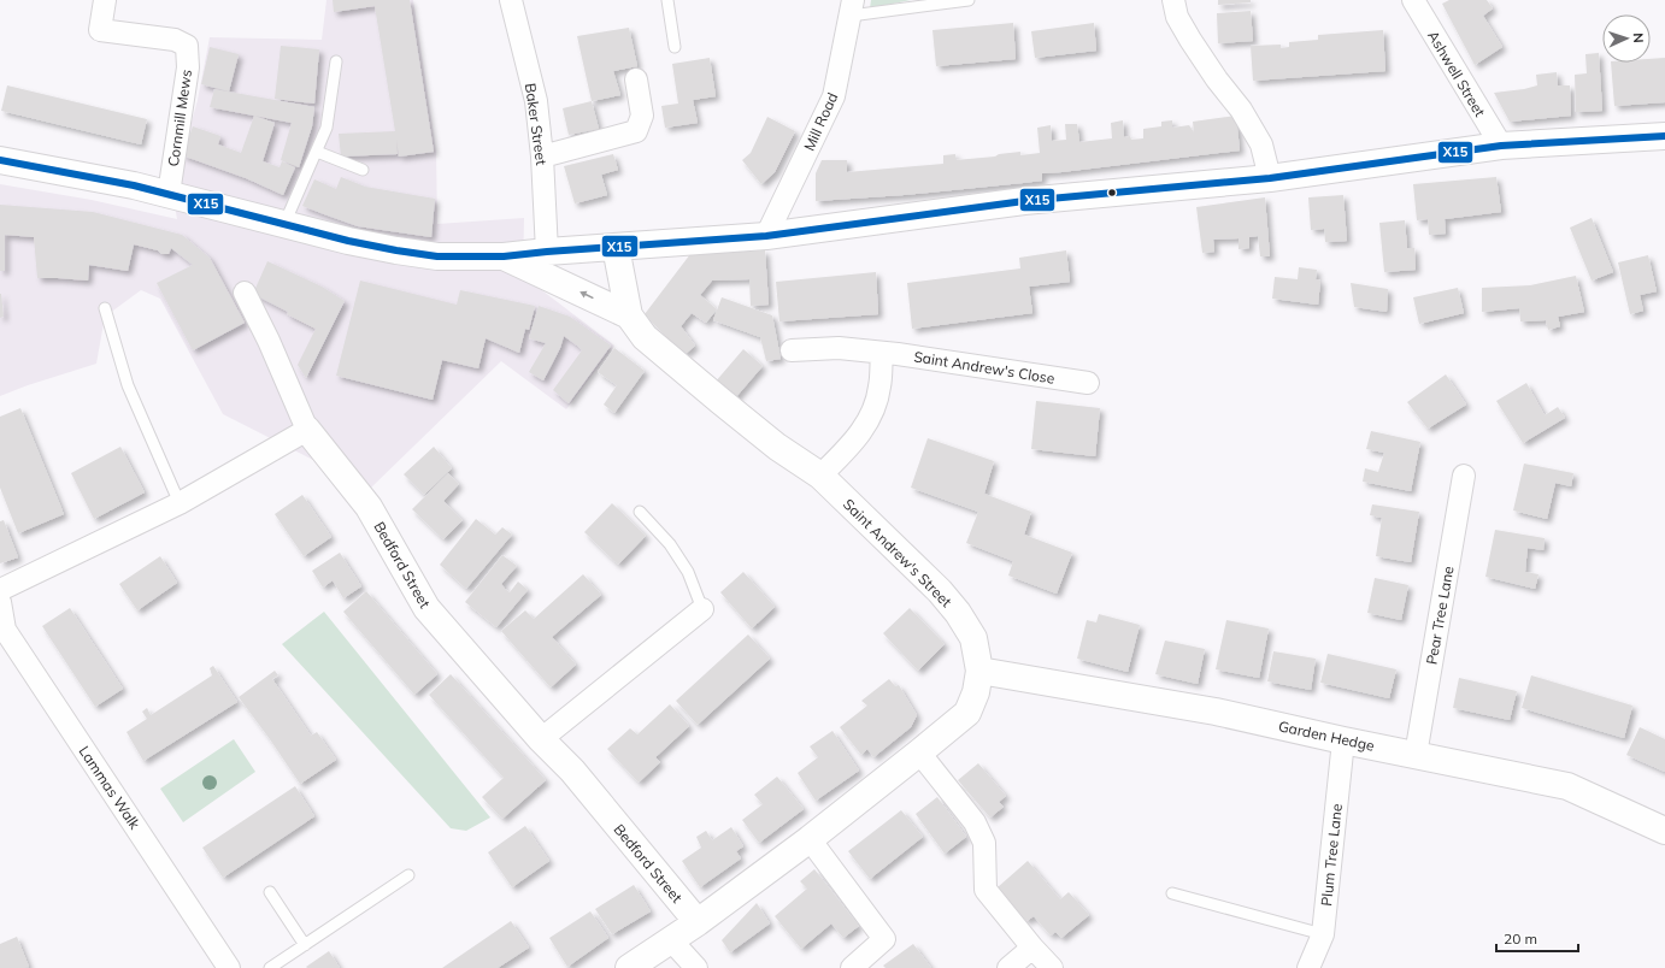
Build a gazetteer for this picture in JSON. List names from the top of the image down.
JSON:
{
  "streets": {
    "street": [
      "Ashwell Street",
      "Cornmill Mews",
      "Mill Road",
      "Baker Street",
      "Saint Andrew's Close",
      "Saint Andrew's Street",
      "Bedford Street",
      "Pear Tree Lane",
      "Garden Hedge",
      "Lammas Walk",
      "Plum Tree Lane"
    ]
  },
  "crossings": [
    ["Saint Andrew's Street", "Bedford Street"],
    ["Saint Andrew's Street", "Garden Hedge"],
    ["Pear Tree Lane", "Garden Hedge"],
    ["Garden Hedge", "Plum Tree Lane"]
  ],
  "lines": ["transit line X15"],
  "scale_bar": "20 m",
  "north": "right"
}
